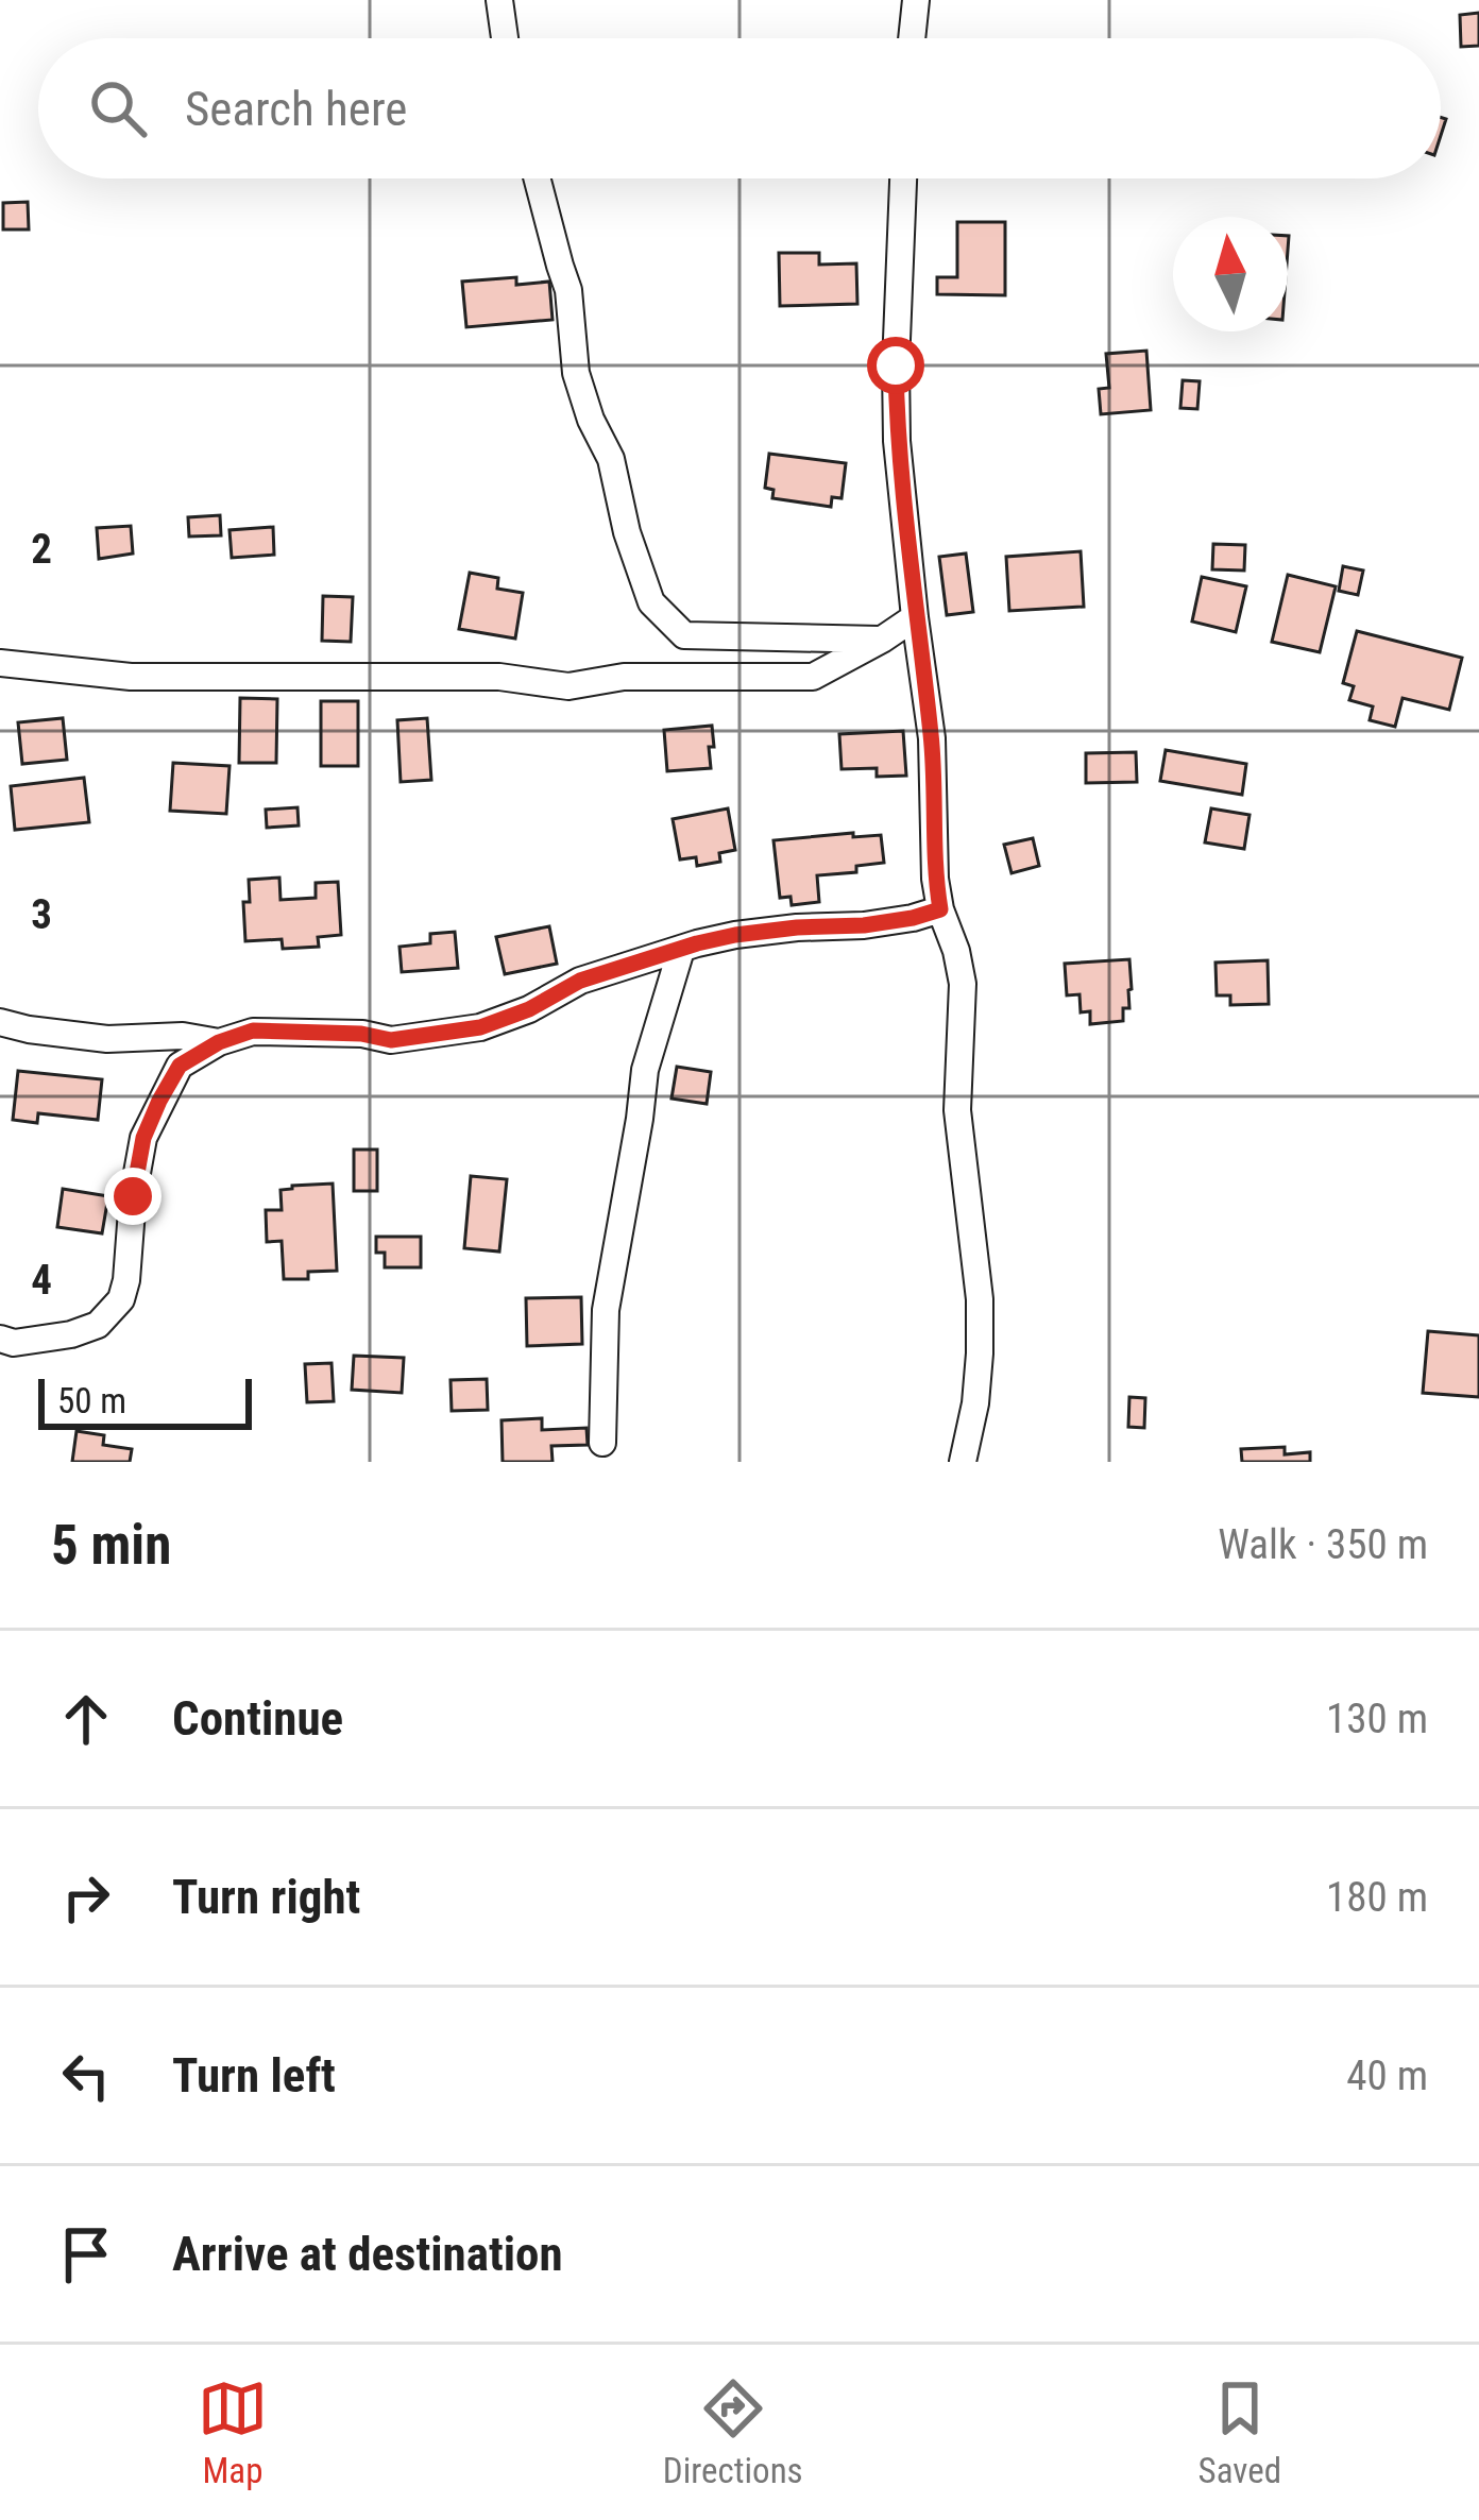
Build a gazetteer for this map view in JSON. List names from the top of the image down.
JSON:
{
  "scale_bar": "50 m",
  "north": "top",
  "page": {
    "search": "Search here",
    "scale": "50 m",
    "heading": ["5 min", "Walk · 350 m"],
    "list": [
      ["Continue", "130 m"],
      ["Turn right", "180 m"],
      ["Turn left", "40 m"],
      "Arrive at destination"
    ],
    "nav": ["Map", "Directions", "Saved"]
  },
  "grid": {
    "rows": ["2", "3", "4"]
  }
}
